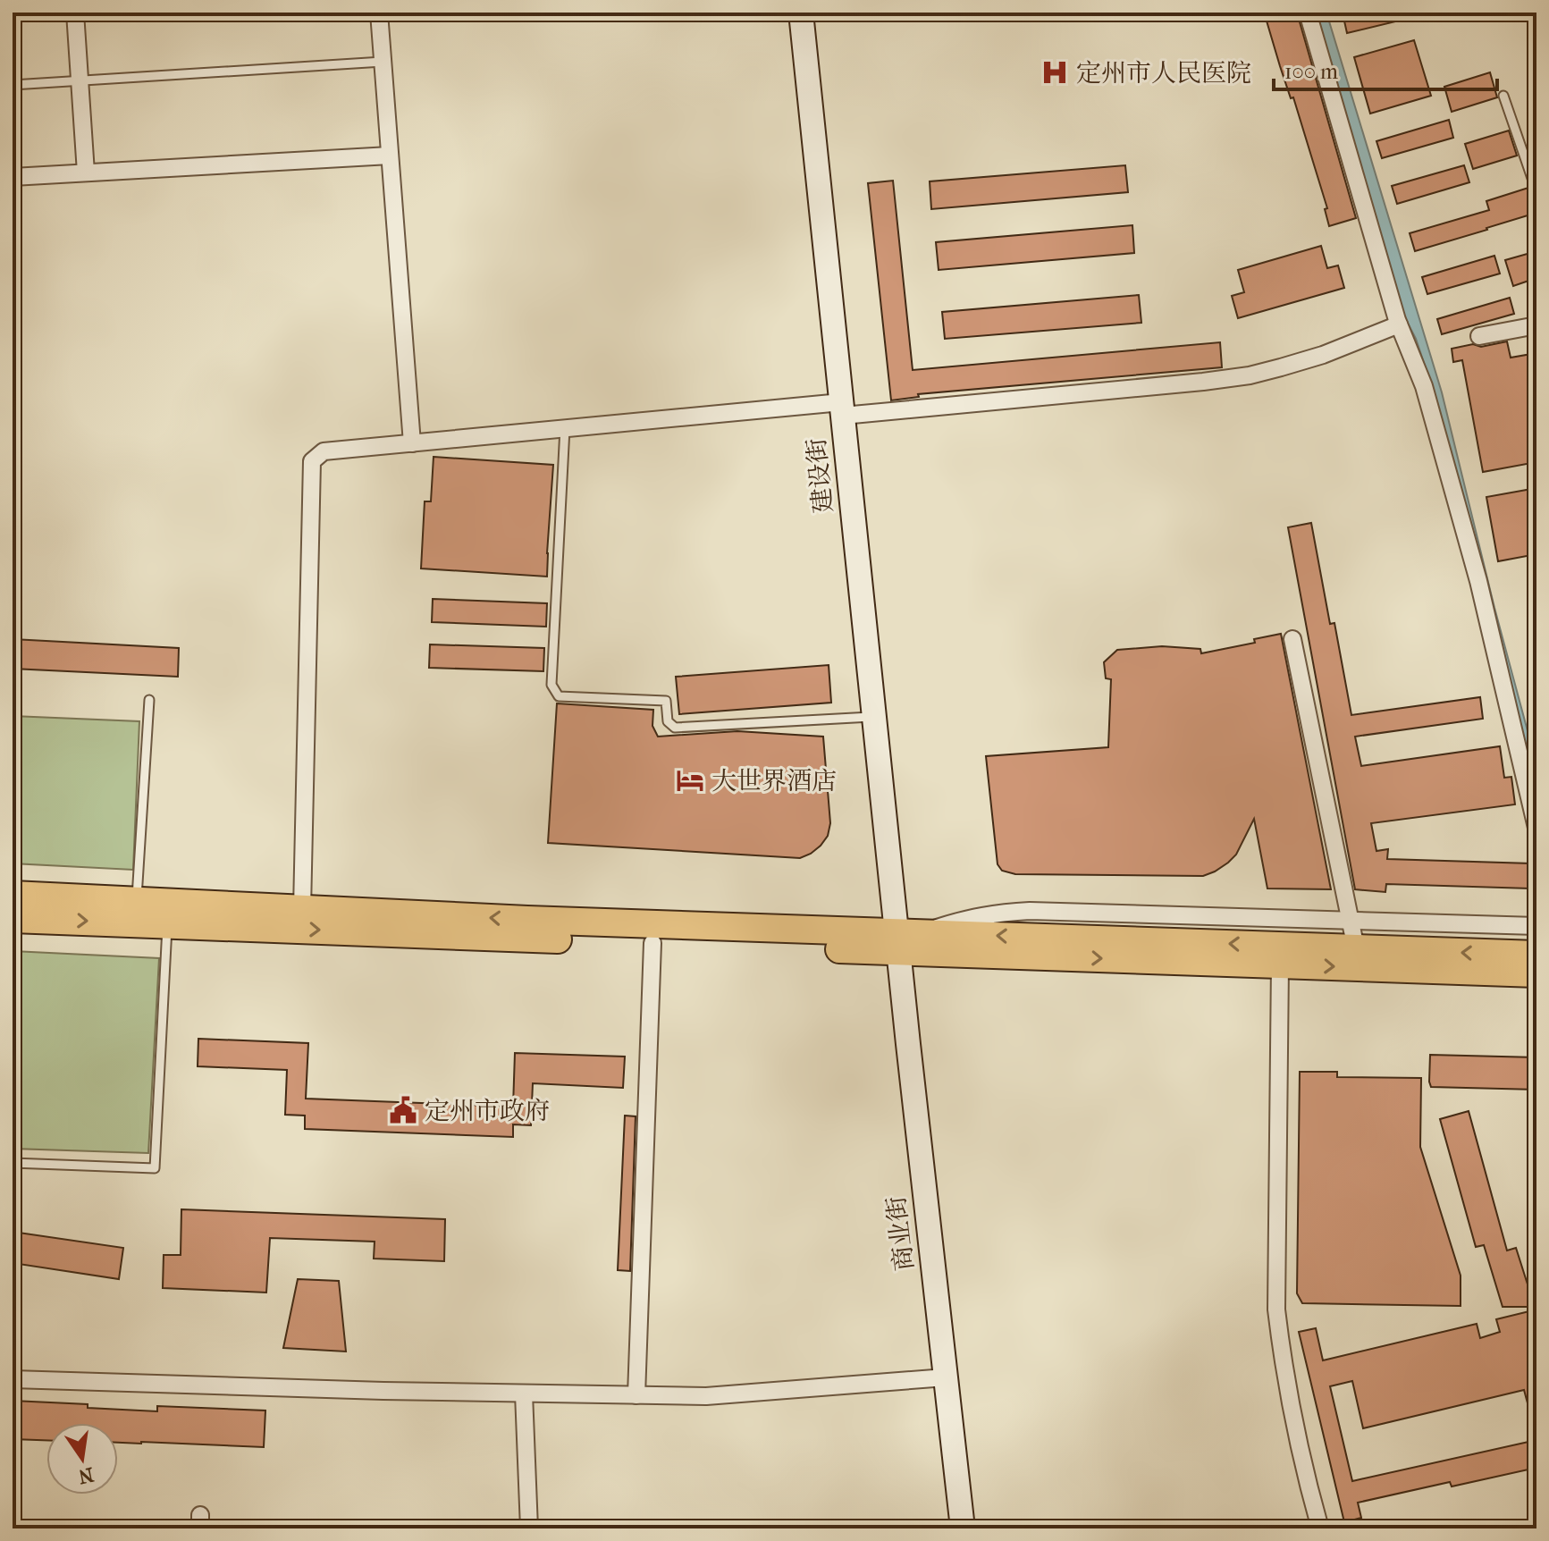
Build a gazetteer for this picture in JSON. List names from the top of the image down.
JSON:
{
  "streets": {
    "street": ["建设街", "商业街"]
  },
  "crossings": [
    ["建设街", "商业街"]
  ],
  "places": {
    "hospital": ["定州市人民医院"],
    "hotel": ["大世界酒店"],
    "public building": ["定州市政府"]
  },
  "scale_bar": "100 m",
  "north": "bottom"
}
